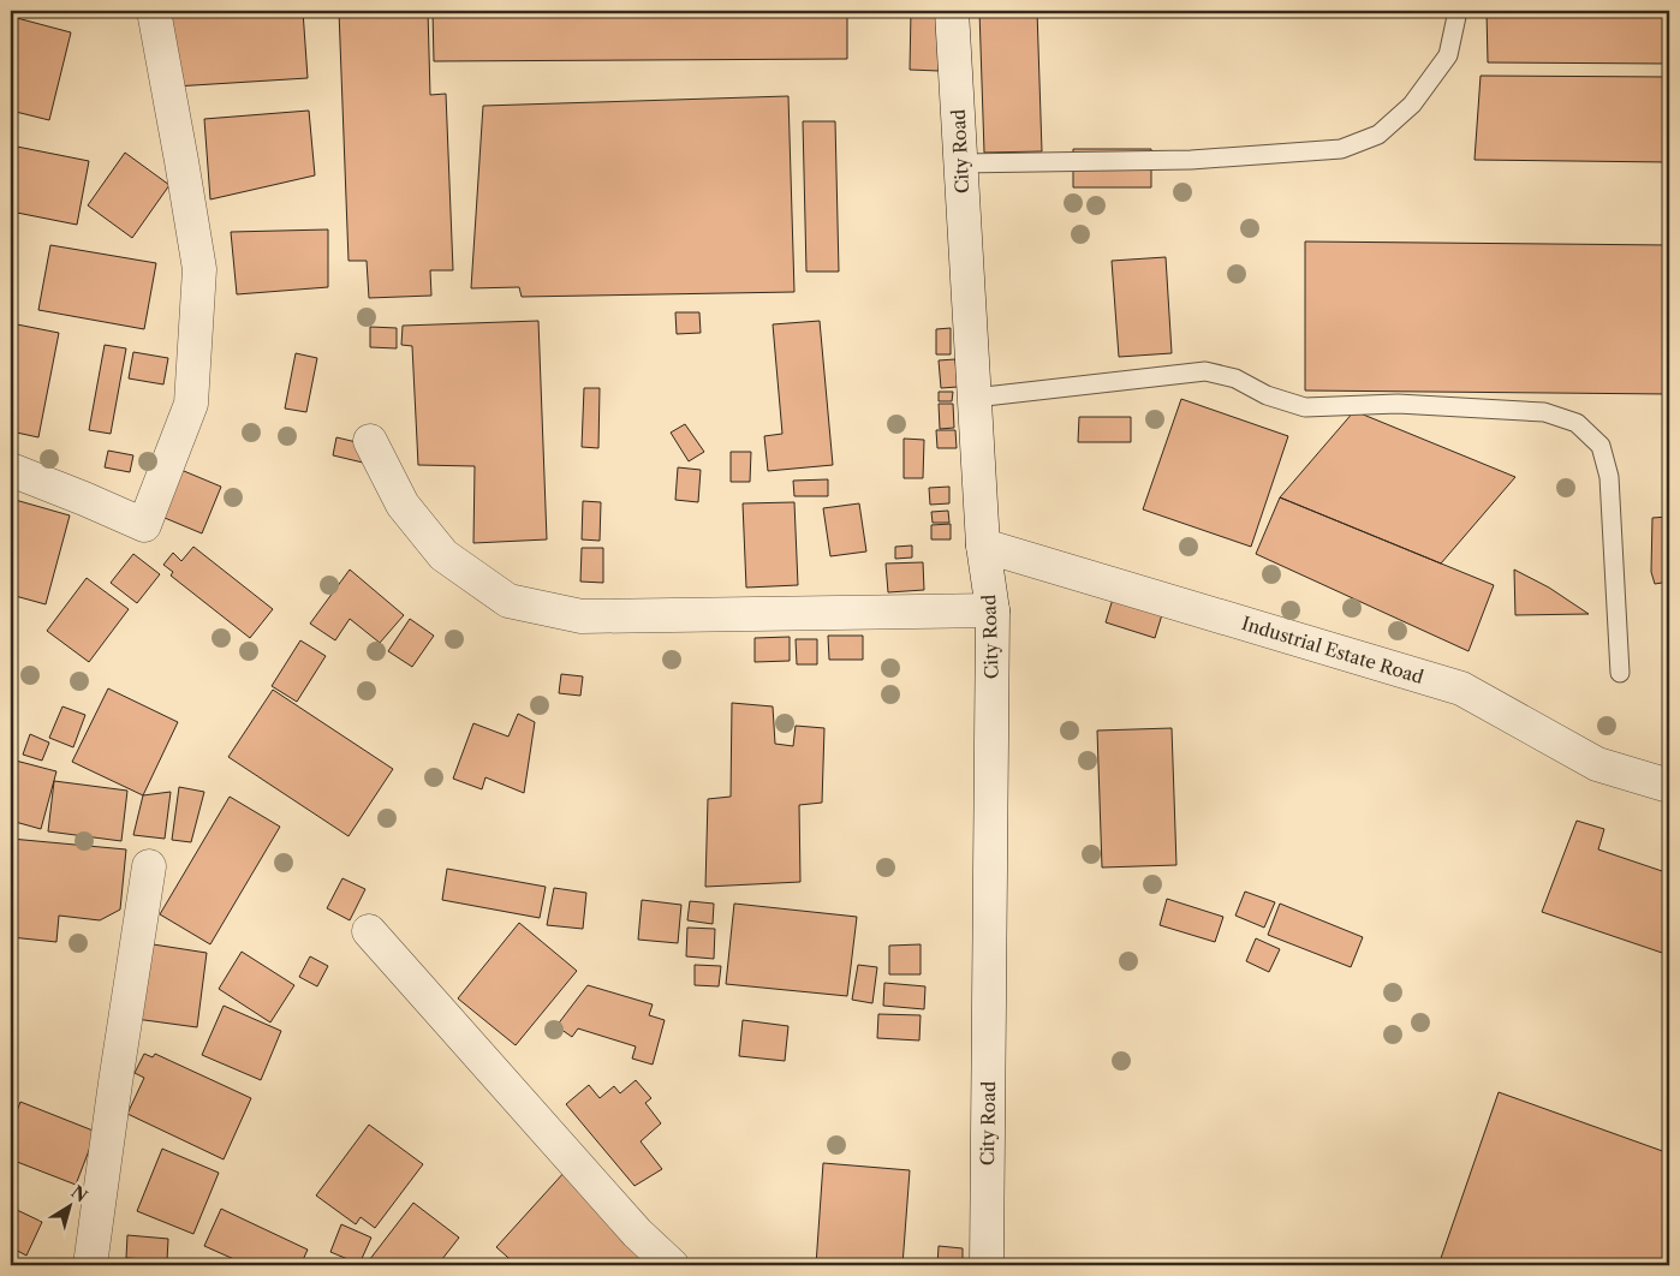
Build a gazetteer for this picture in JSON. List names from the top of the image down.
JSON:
{
  "streets": {
    "street": ["City Road", "Industrial Estate Road"]
  },
  "crossings": [
    ["City Road", "Industrial Estate Road"]
  ],
  "north": "top right"
}
